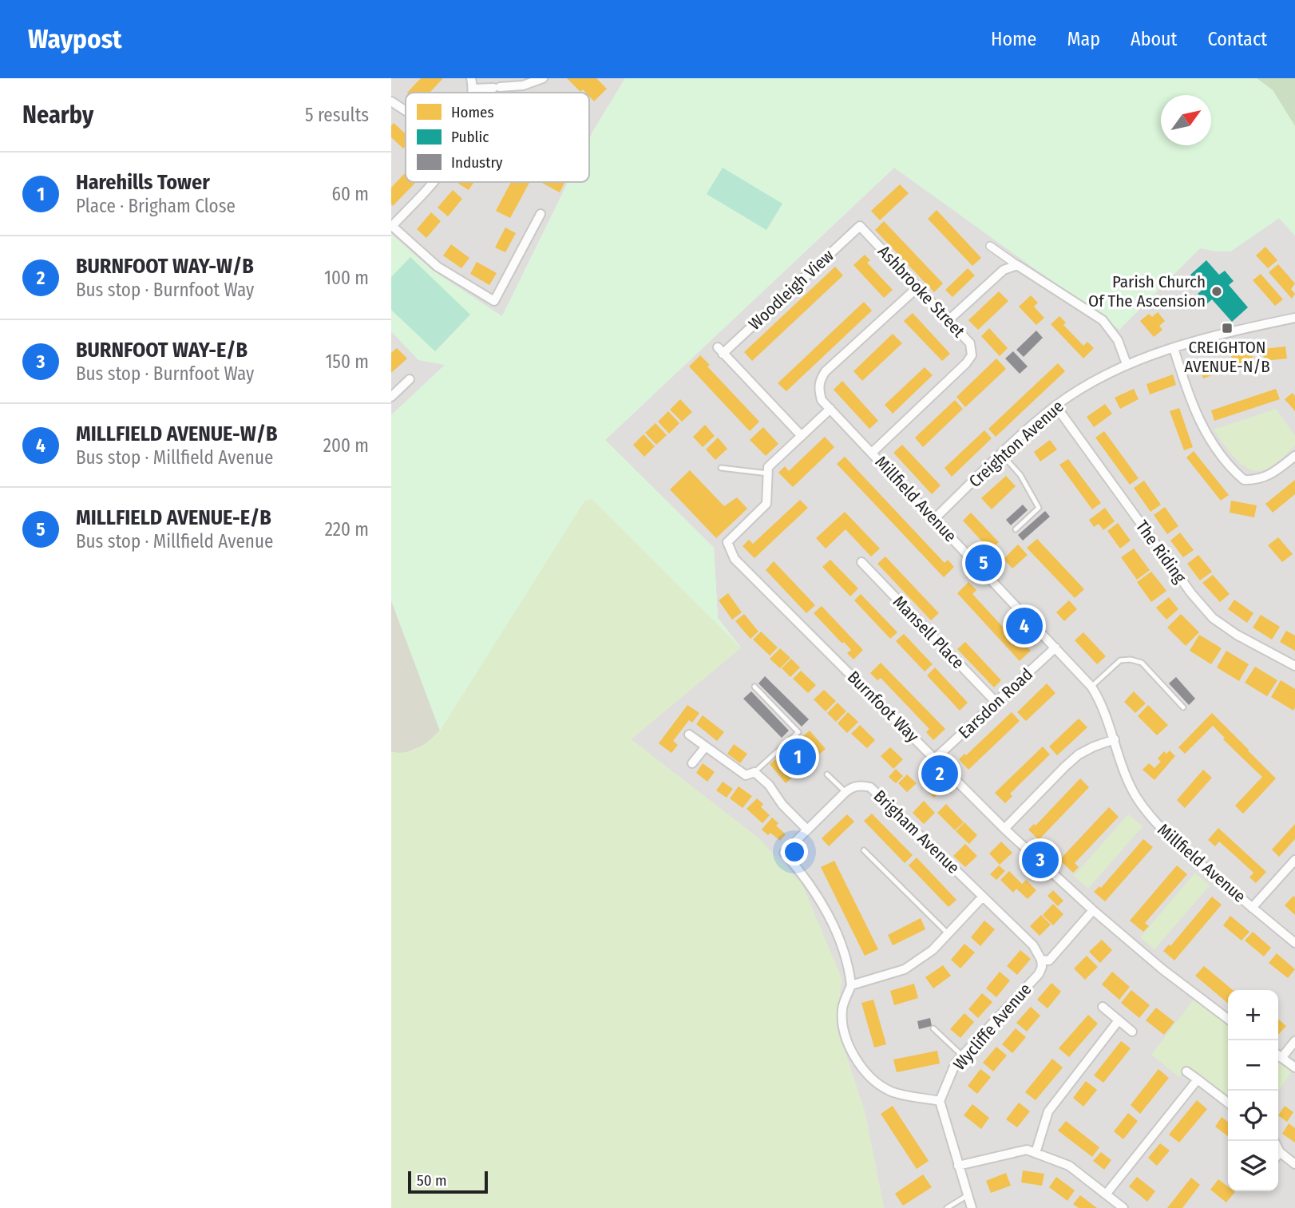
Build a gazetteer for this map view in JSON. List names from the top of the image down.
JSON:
{
  "streets": {
    "street": [
      "Woodleigh View",
      "Ashbrooke Street",
      "Creighton Avenue",
      "Millfield Avenue",
      "The Riding",
      "Mansell Place",
      "Earsdon Road",
      "Burnfoot Way",
      "Brigham Avenue",
      "Wycliffe Avenue"
    ]
  },
  "crossings": [
    ["Woodleigh View", "Ashbrooke Street"],
    ["Ashbrooke Street", "Millfield Avenue"],
    ["Creighton Avenue", "Millfield Avenue"],
    ["Creighton Avenue", "The Riding"],
    ["Millfield Avenue", "Earsdon Road"],
    ["Mansell Place", "Earsdon Road"],
    ["Earsdon Road", "Burnfoot Way"],
    ["Brigham Avenue", "Wycliffe Avenue"]
  ],
  "places": {
    "other": ["Parish Church Of The Ascension"],
    "transit": ["CREIGHTON AVENUE-N/B"]
  },
  "legend": ["Homes", "Public", "Industry"],
  "scale_bar": "50 m",
  "north": "top right",
  "page": {
    "header": "Waypost",
    "nav": [
      "Home",
      "Map",
      "About",
      "Contact"
    ],
    "heading": ["Nearby", "5 results"],
    "list": [
      {
        "mark": "1",
        "name": "Harehills Tower",
        "note": "Place · Brigham Close",
        "value": "60 m"
      },
      {
        "mark": "2",
        "name": "BURNFOOT WAY-W/B",
        "note": "Bus stop · Burnfoot Way",
        "value": "100 m"
      },
      {
        "mark": "3",
        "name": "BURNFOOT WAY-E/B",
        "note": "Bus stop · Burnfoot Way",
        "value": "150 m"
      },
      {
        "mark": "4",
        "name": "MILLFIELD AVENUE-W/B",
        "note": "Bus stop · Millfield Avenue",
        "value": "200 m"
      },
      {
        "mark": "5",
        "name": "MILLFIELD AVENUE-E/B",
        "note": "Bus stop · Millfield Avenue",
        "value": "220 m"
      }
    ],
    "pins": [
      "5",
      "4",
      "1",
      "2",
      "3"
    ],
    "map_buttons": ["+", "−"],
    "scale": "50 m"
  }
}
